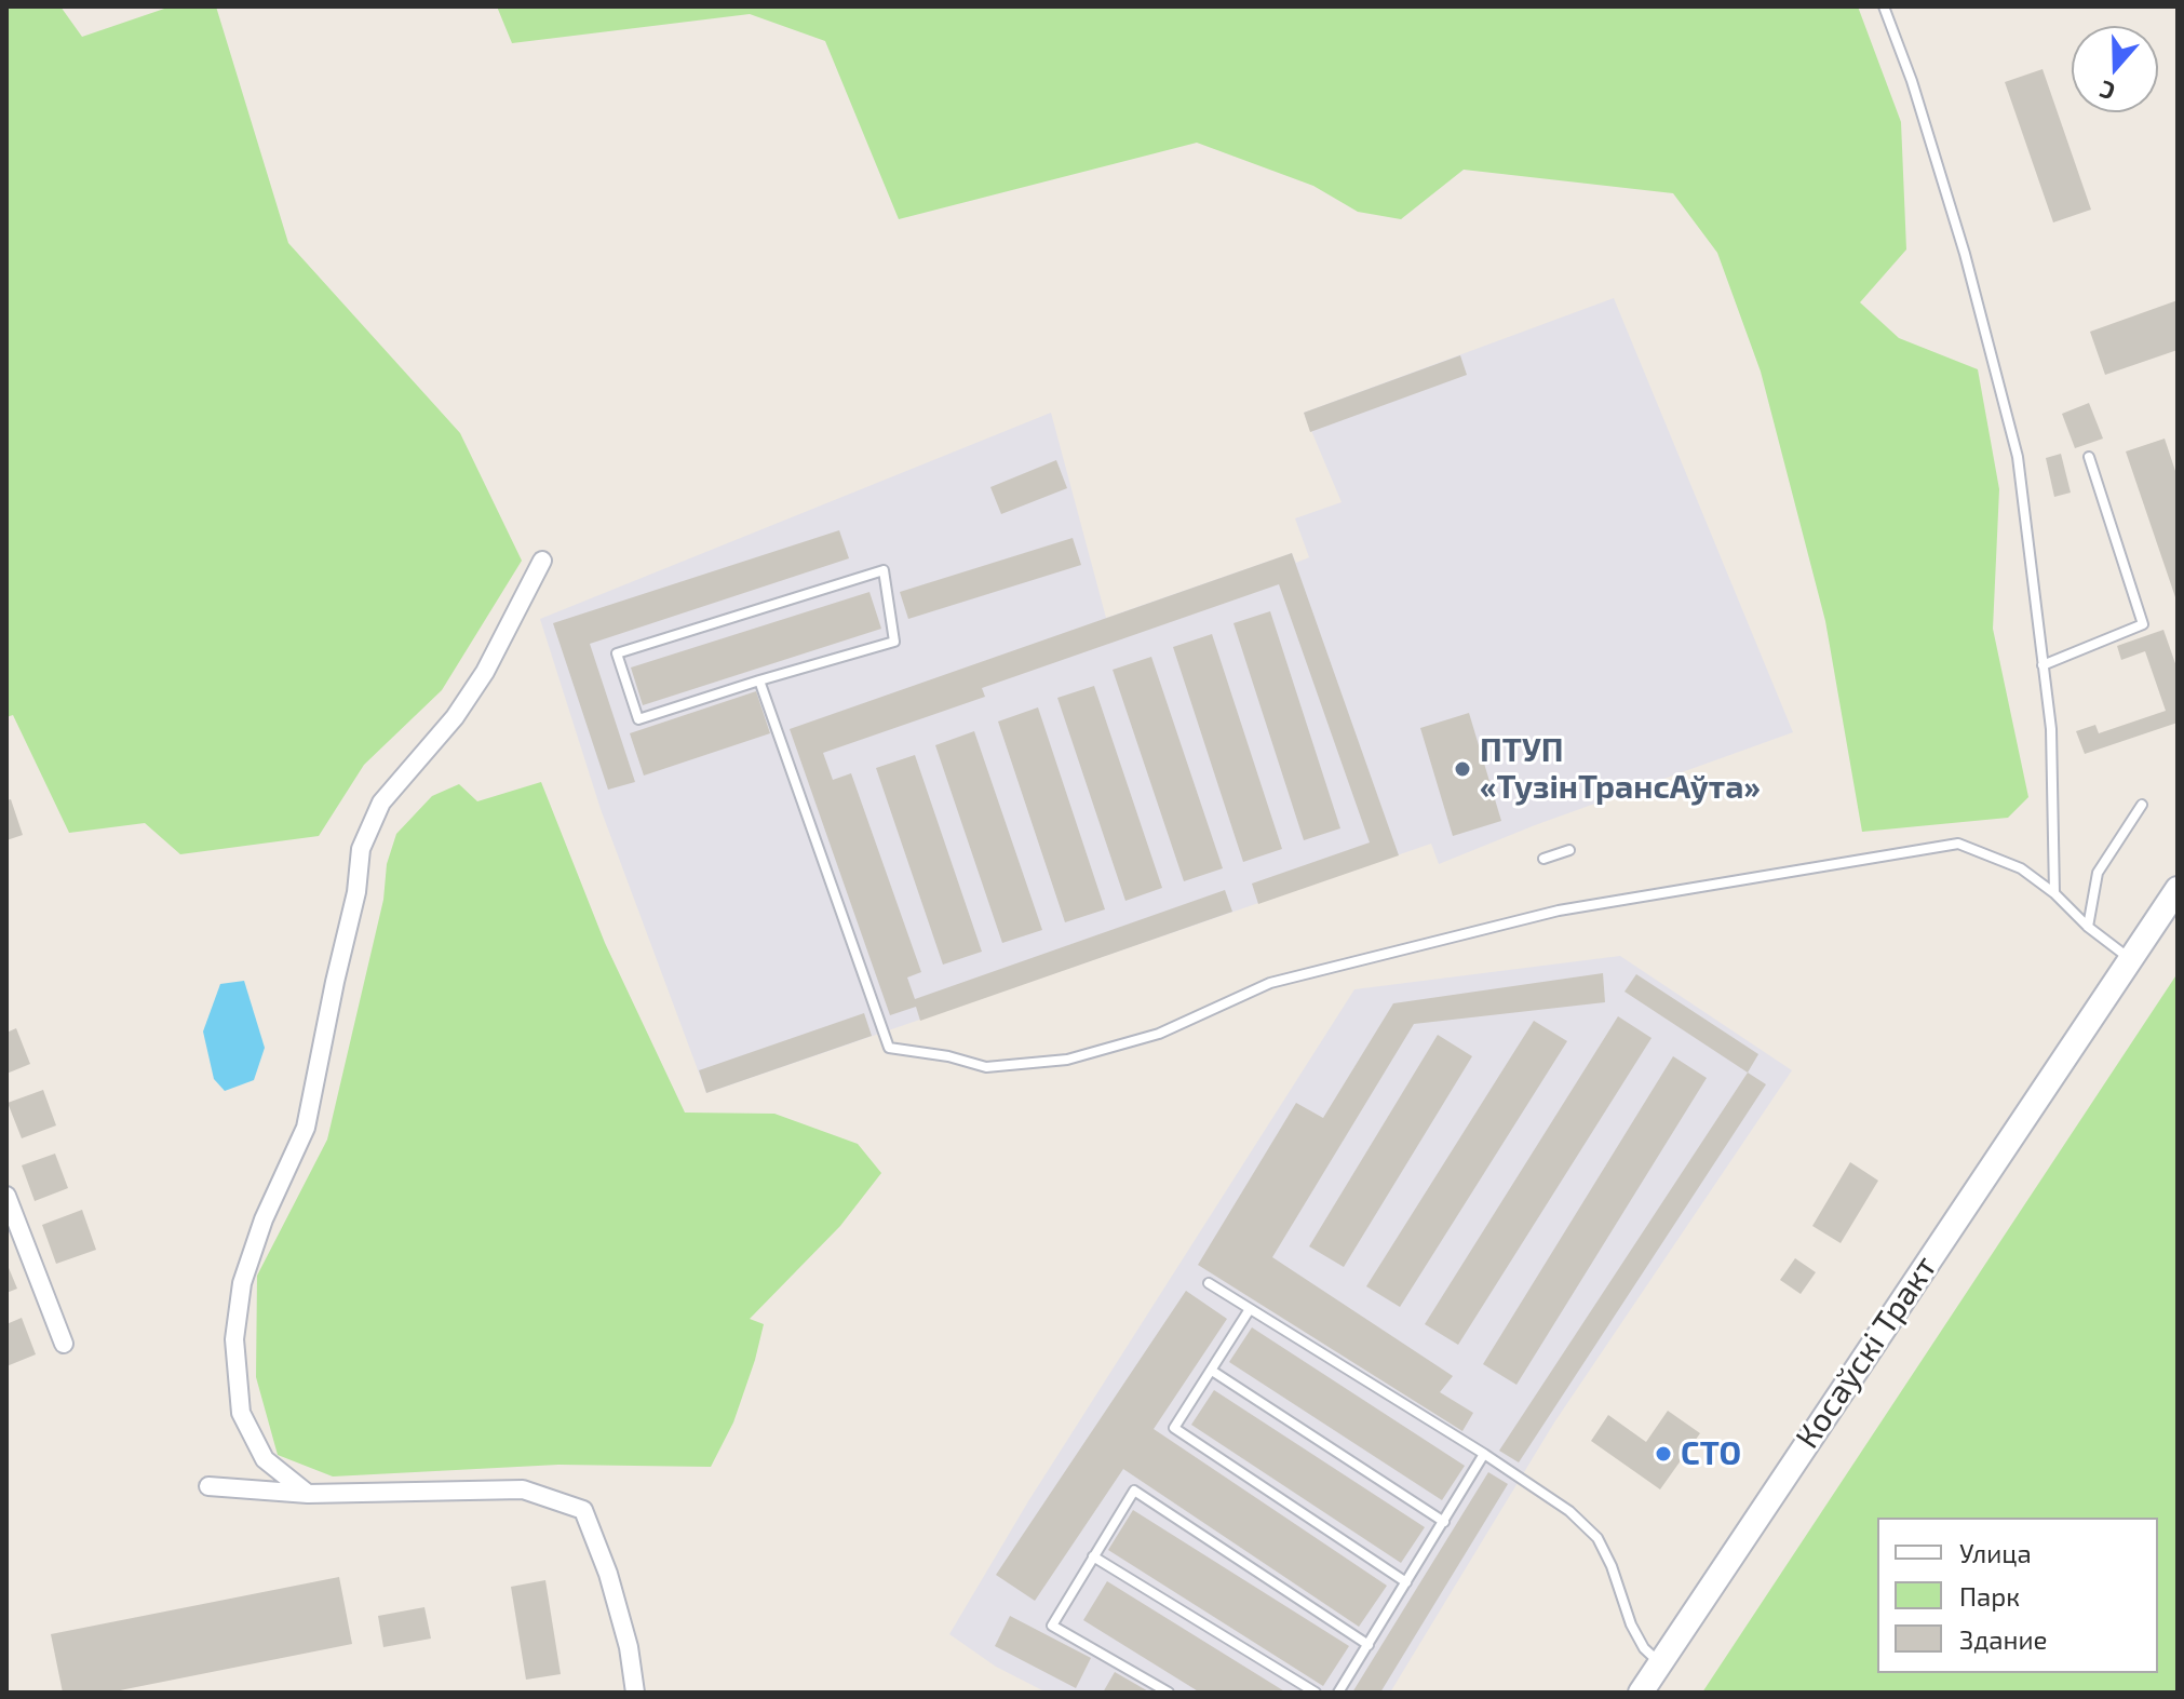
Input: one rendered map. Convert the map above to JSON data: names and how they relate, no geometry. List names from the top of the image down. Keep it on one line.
{"streets":{"main road":["Косаўскі Тракт"]},"places":["ПТУП «ТузінТрансАўта»","СТО"],"legend":["Улица","Парк","Здание"],"north":"bottom"}
